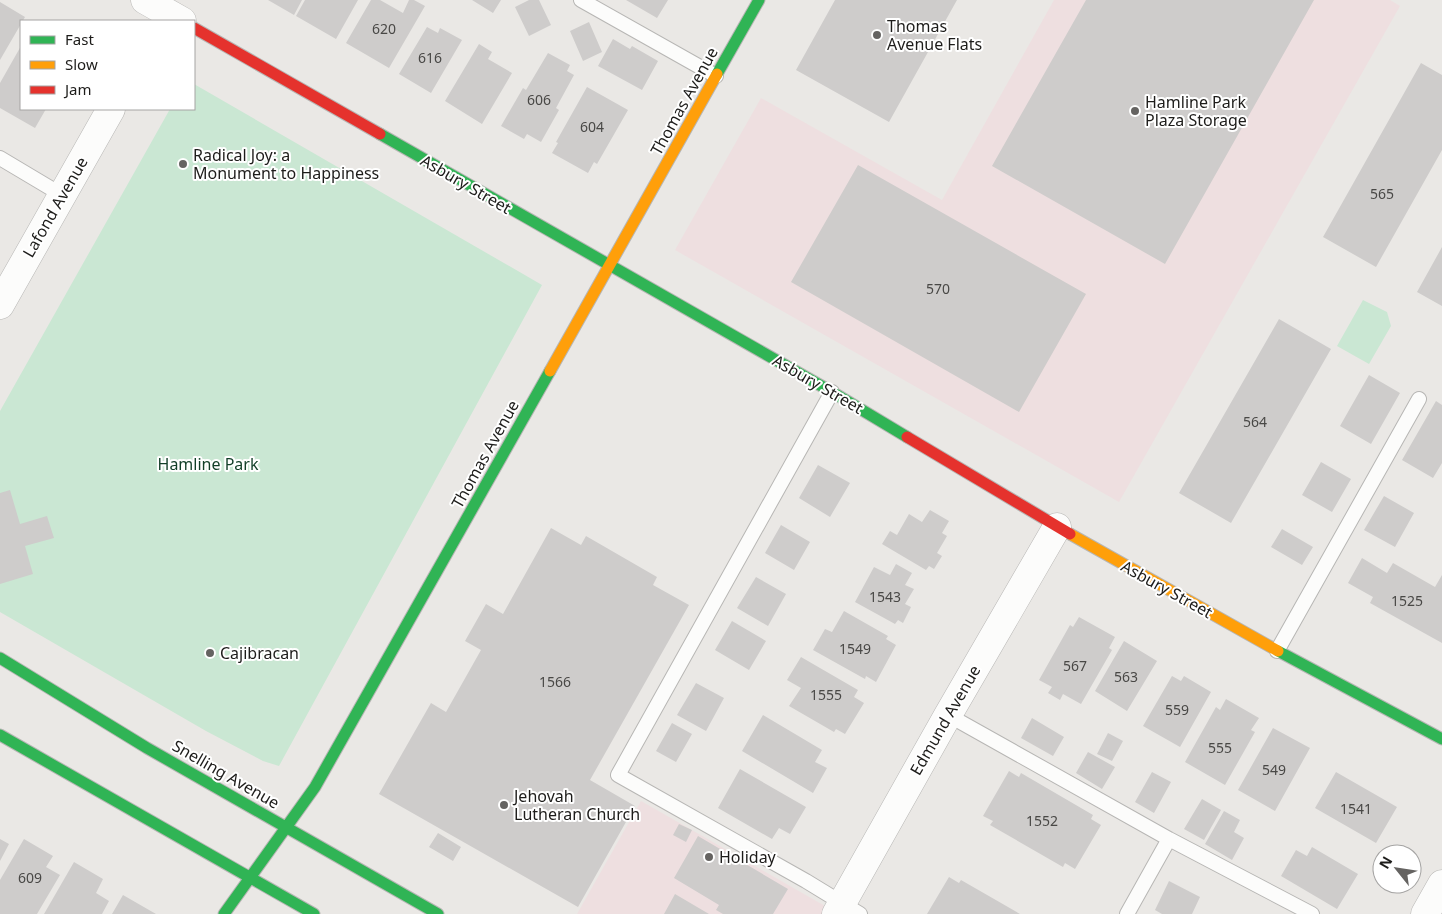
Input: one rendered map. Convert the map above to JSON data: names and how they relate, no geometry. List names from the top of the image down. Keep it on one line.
{"streets":{"street":["Thomas Avenue","Asbury Street","Lafond Avenue","Edmund Avenue","Snelling Avenue"]},"crossings":[["Thomas Avenue","Asbury Street"],["Thomas Avenue","Snelling Avenue"],["Asbury Street","Edmund Avenue"]],"parks":["Hamline Park"],"places":["Thomas Avenue Flats","Hamline Park Plaza Storage","Radical Joy: a Monument to Happiness","Cajibracan","Jehovah Lutheran Church","Holiday"],"house_numbers":["620","616","606","604","565","570","564","1543","1525","1549","567","563","1566","1555","559","555","549","1541","1552","609"],"legend":["Fast","Slow","Jam"],"north":"top left"}
